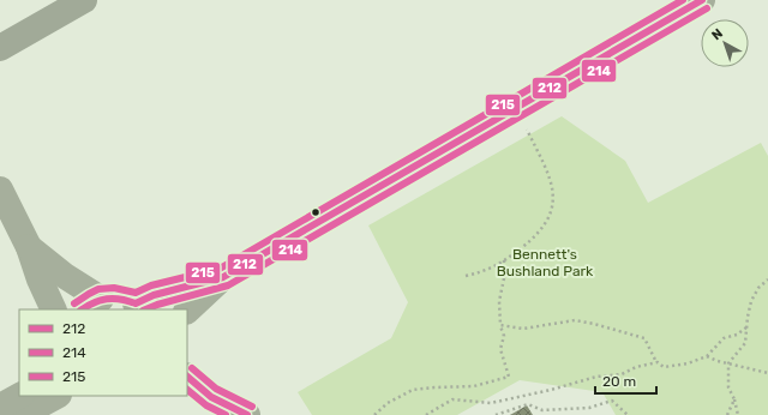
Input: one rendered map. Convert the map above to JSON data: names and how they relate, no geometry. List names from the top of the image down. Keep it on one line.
{"parks":["Bennett's Bushland Park"],"lines":["transit line 212","transit line 215","transit line 214"],"legend":["212","214","215"],"scale_bar":"20 m","north":"top left"}
